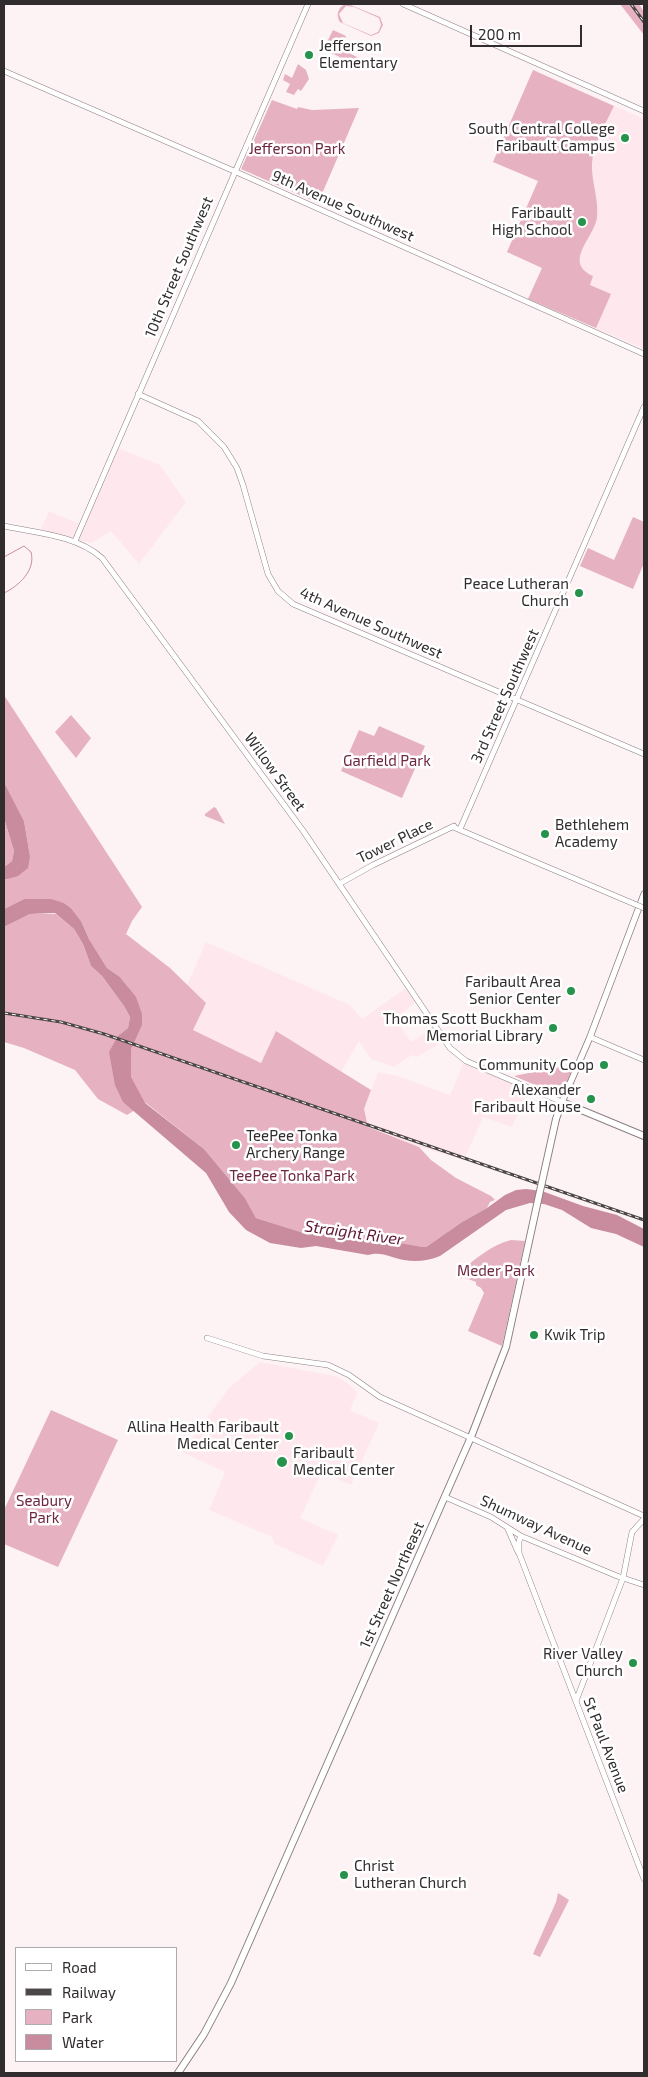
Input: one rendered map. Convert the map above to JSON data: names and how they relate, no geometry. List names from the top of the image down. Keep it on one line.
{"streets":{"main road":["1st Street Northeast"],"street":["9th Avenue Southwest","10th Street Southwest","4th Avenue Southwest","3rd Street Southwest","Willow Street","Tower Place","Shumway Avenue","St Paul Avenue"]},"crossings":[["9th Avenue Southwest","10th Street Southwest"],["10th Street Southwest","4th Avenue Southwest"],["10th Street Southwest","Willow Street"],["4th Avenue Southwest","3rd Street Southwest"],["3rd Street Southwest","Tower Place"],["Willow Street","Tower Place"],["Willow Street","1st Street Northeast"],["Shumway Avenue","1st Street Northeast"],["Shumway Avenue","St Paul Avenue"]],"water":["Straight River"],"parks":["Jefferson Park","Garfield Park","TeePee Tonka Park","Meder Park","Seabury Park"],"places":["Jefferson Elementary","South Central College Faribault Campus","Faribault High School","Peace Lutheran Church","Bethlehem Academy","Faribault Area Senior Center","Thomas Scott Buckham Memorial Library","Community Coop","Alexander Faribault House","TeePee Tonka Archery Range","Kwik Trip","Allina Health Faribault Medical Center","Faribault Medical Center","River Valley Church","Christ Lutheran Church"],"legend":["Road","Railway","Park","Water"],"scale_bar":"200 m"}
